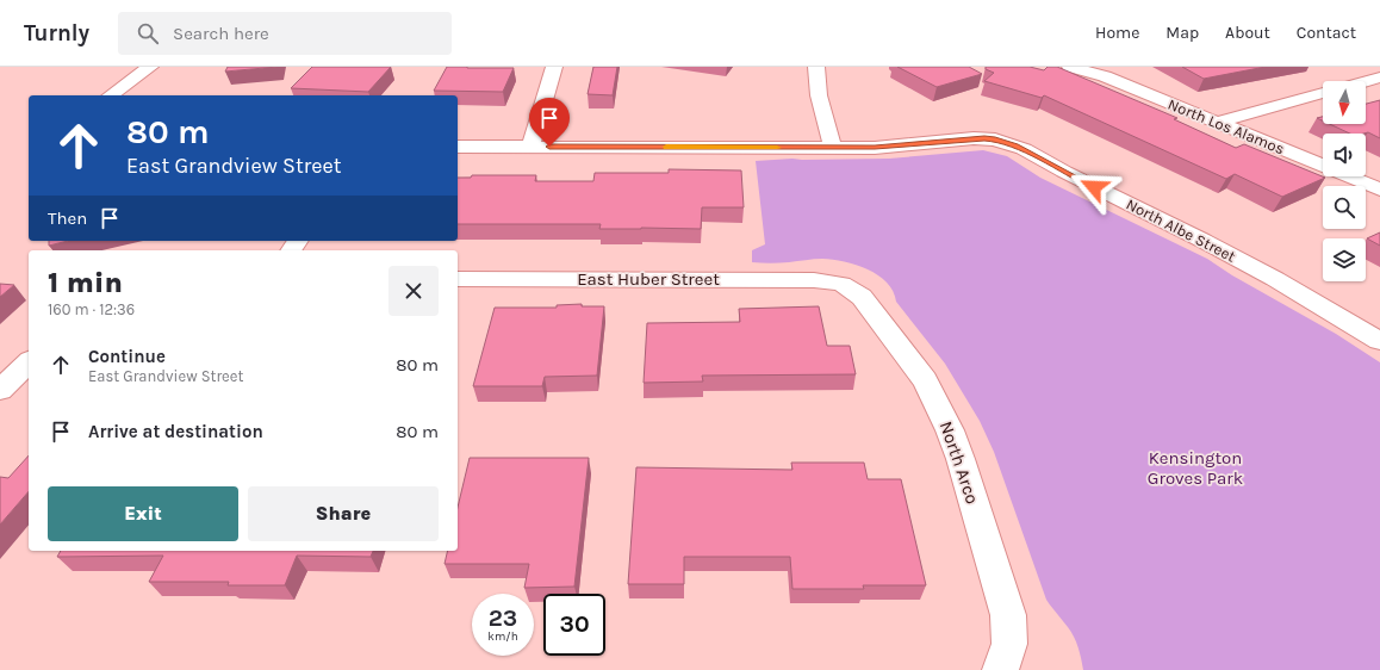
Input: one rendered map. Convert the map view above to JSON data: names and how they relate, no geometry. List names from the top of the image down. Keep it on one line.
{"streets":{"street":["North Los Alamos","North Albe Street","East Huber Street","North Arco"]},"crossings":[["East Huber Street","North Arco"]],"parks":["Kensington Groves Park"],"north":"bottom","page":{"header":"Turnly","search":"Search here","nav":["Home","Map","About","Contact"],"turn":["80 m","East Grandview Street"],"then":"Then","heading":["1 min","160 m · 12:36"],"list":[{"name":"Continue","note":"East Grandview Street","value":"80 m"},{"name":"Arrive at destination","value":"80 m"}],"buttons":["Exit","Share"],"speed":"23 km/h","limit":"30"}}
